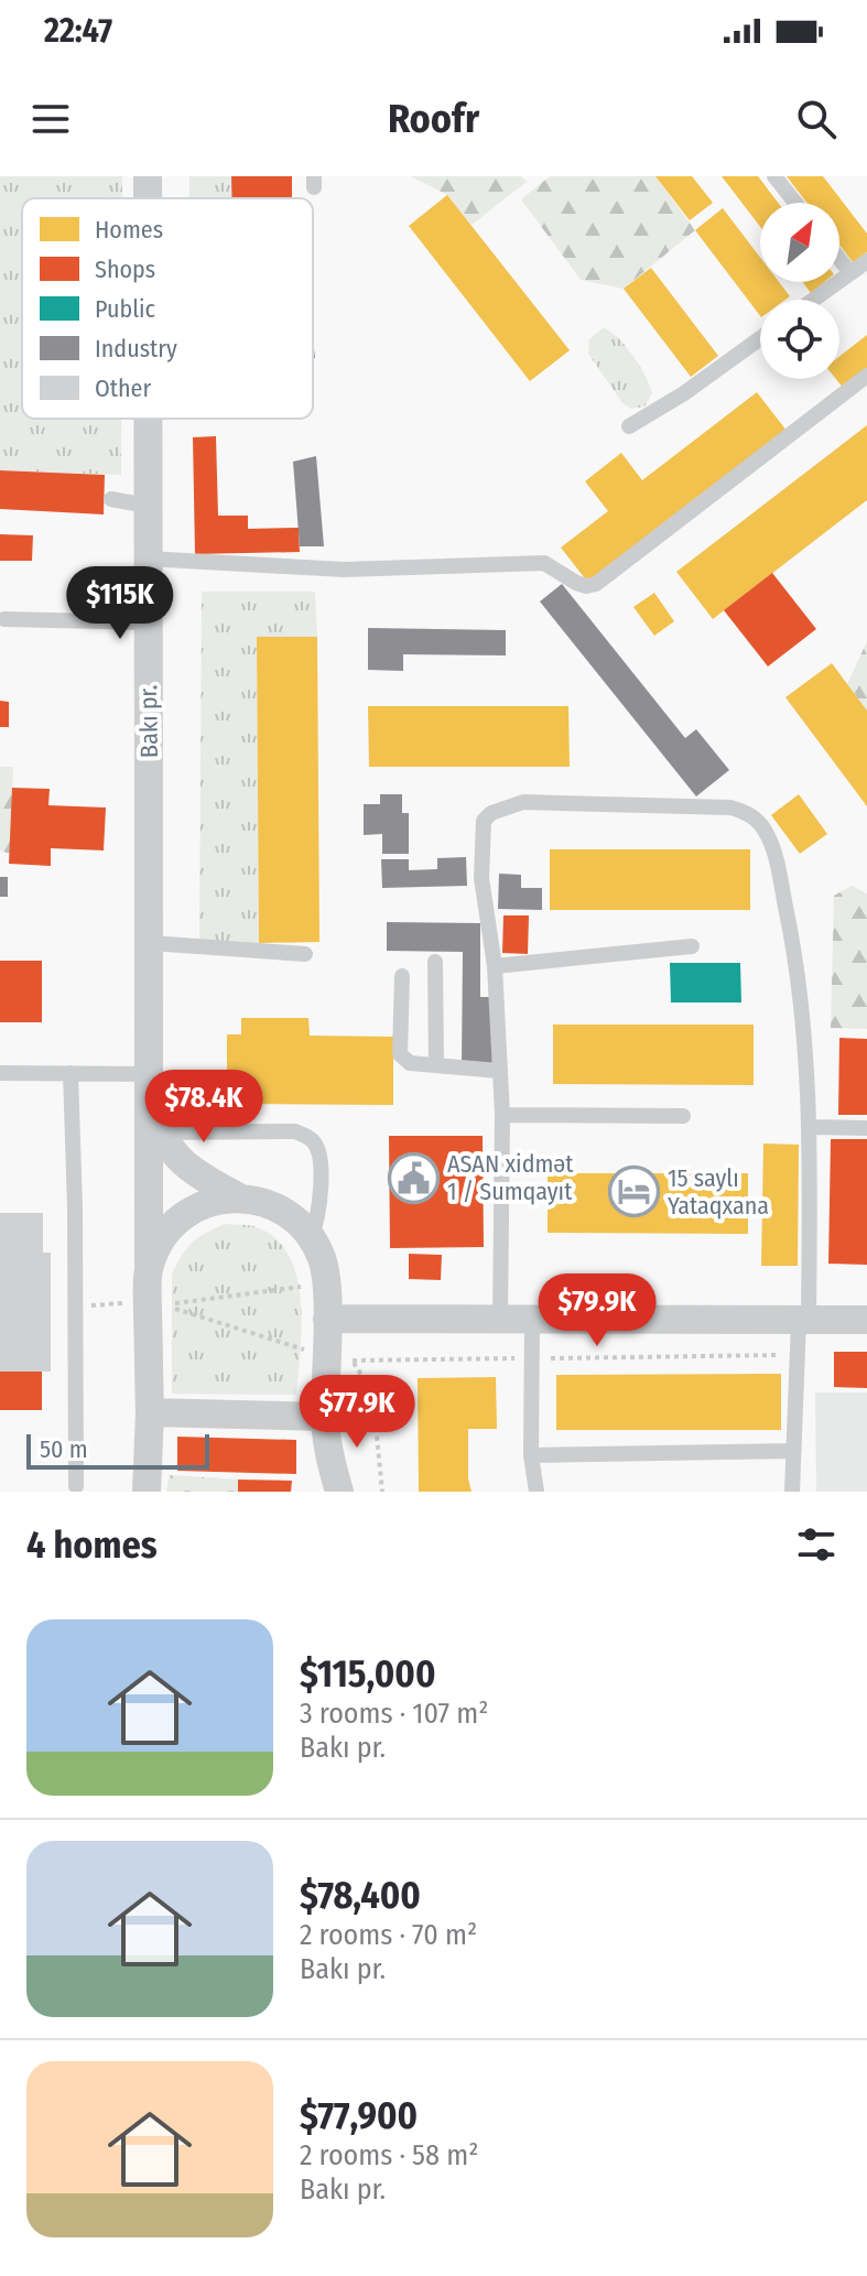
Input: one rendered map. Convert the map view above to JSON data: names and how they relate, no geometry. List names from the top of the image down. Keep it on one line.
{"streets":{"street":["Bakı pr."]},"places":{"public building":["ASAN xidmət 1 / Sumqayıt"],"hotel":["15 saylı Yataqxana"]},"legend":["Homes","Shops","Public","Industry","Other"],"scale_bar":"50 m","north":"top right","page":{"status":"22:47","header":"Roofr","price":["$115K","$78.4K","$79.9K","$77.9K"],"scale":"50 m","heading":"4 homes","list":[{"name":"$115,000","note":"3 rooms · 107 m² · Bakı pr."},{"name":"$78,400","note":"2 rooms · 70 m² · Bakı pr."},{"name":"$77,900","note":"2 rooms · 58 m² · Bakı pr."}]}}
